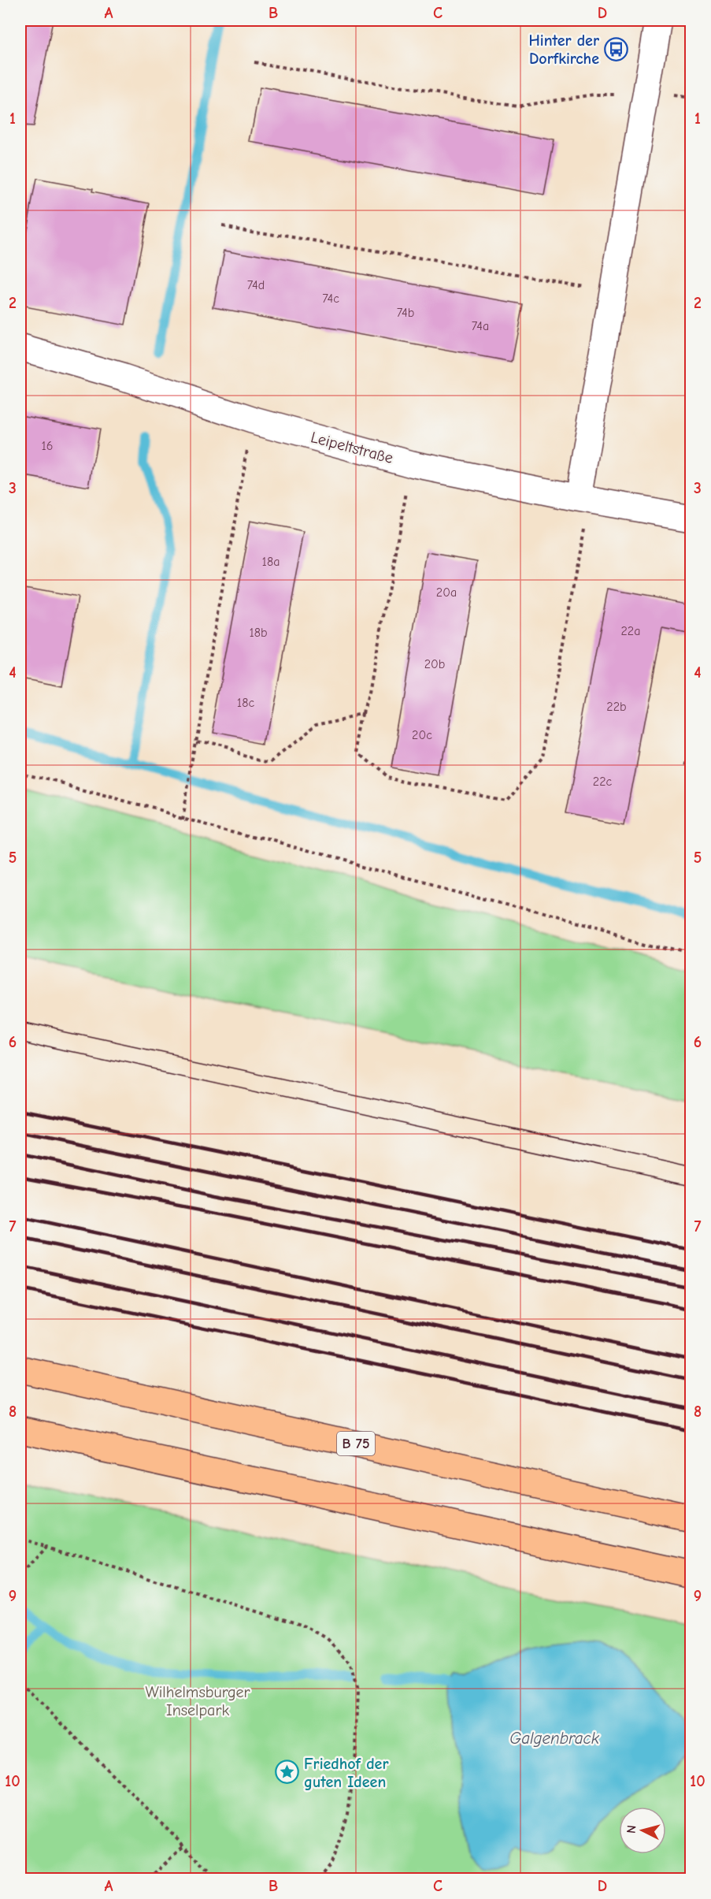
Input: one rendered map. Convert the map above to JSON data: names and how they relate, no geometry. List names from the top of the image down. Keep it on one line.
{"streets":{"highway":["B 75"],"street":["Leipeltstraße"]},"water":["Galgenbrack"],"parks":["Wilhelmsburger Inselpark"],"places":{"bus stop":["Hinter der Dorfkirche"],"place":["Friedhof der guten Ideen"]},"house_numbers":["74d","74c","74b","74a","16","18a","20a","22a","18b","20b","18c","22b","20c","22c"],"north":"left","grid":{"columns":["A","B","C","D"],"rows":["1","2","3","4","5","6","7","8","9","10"]}}
